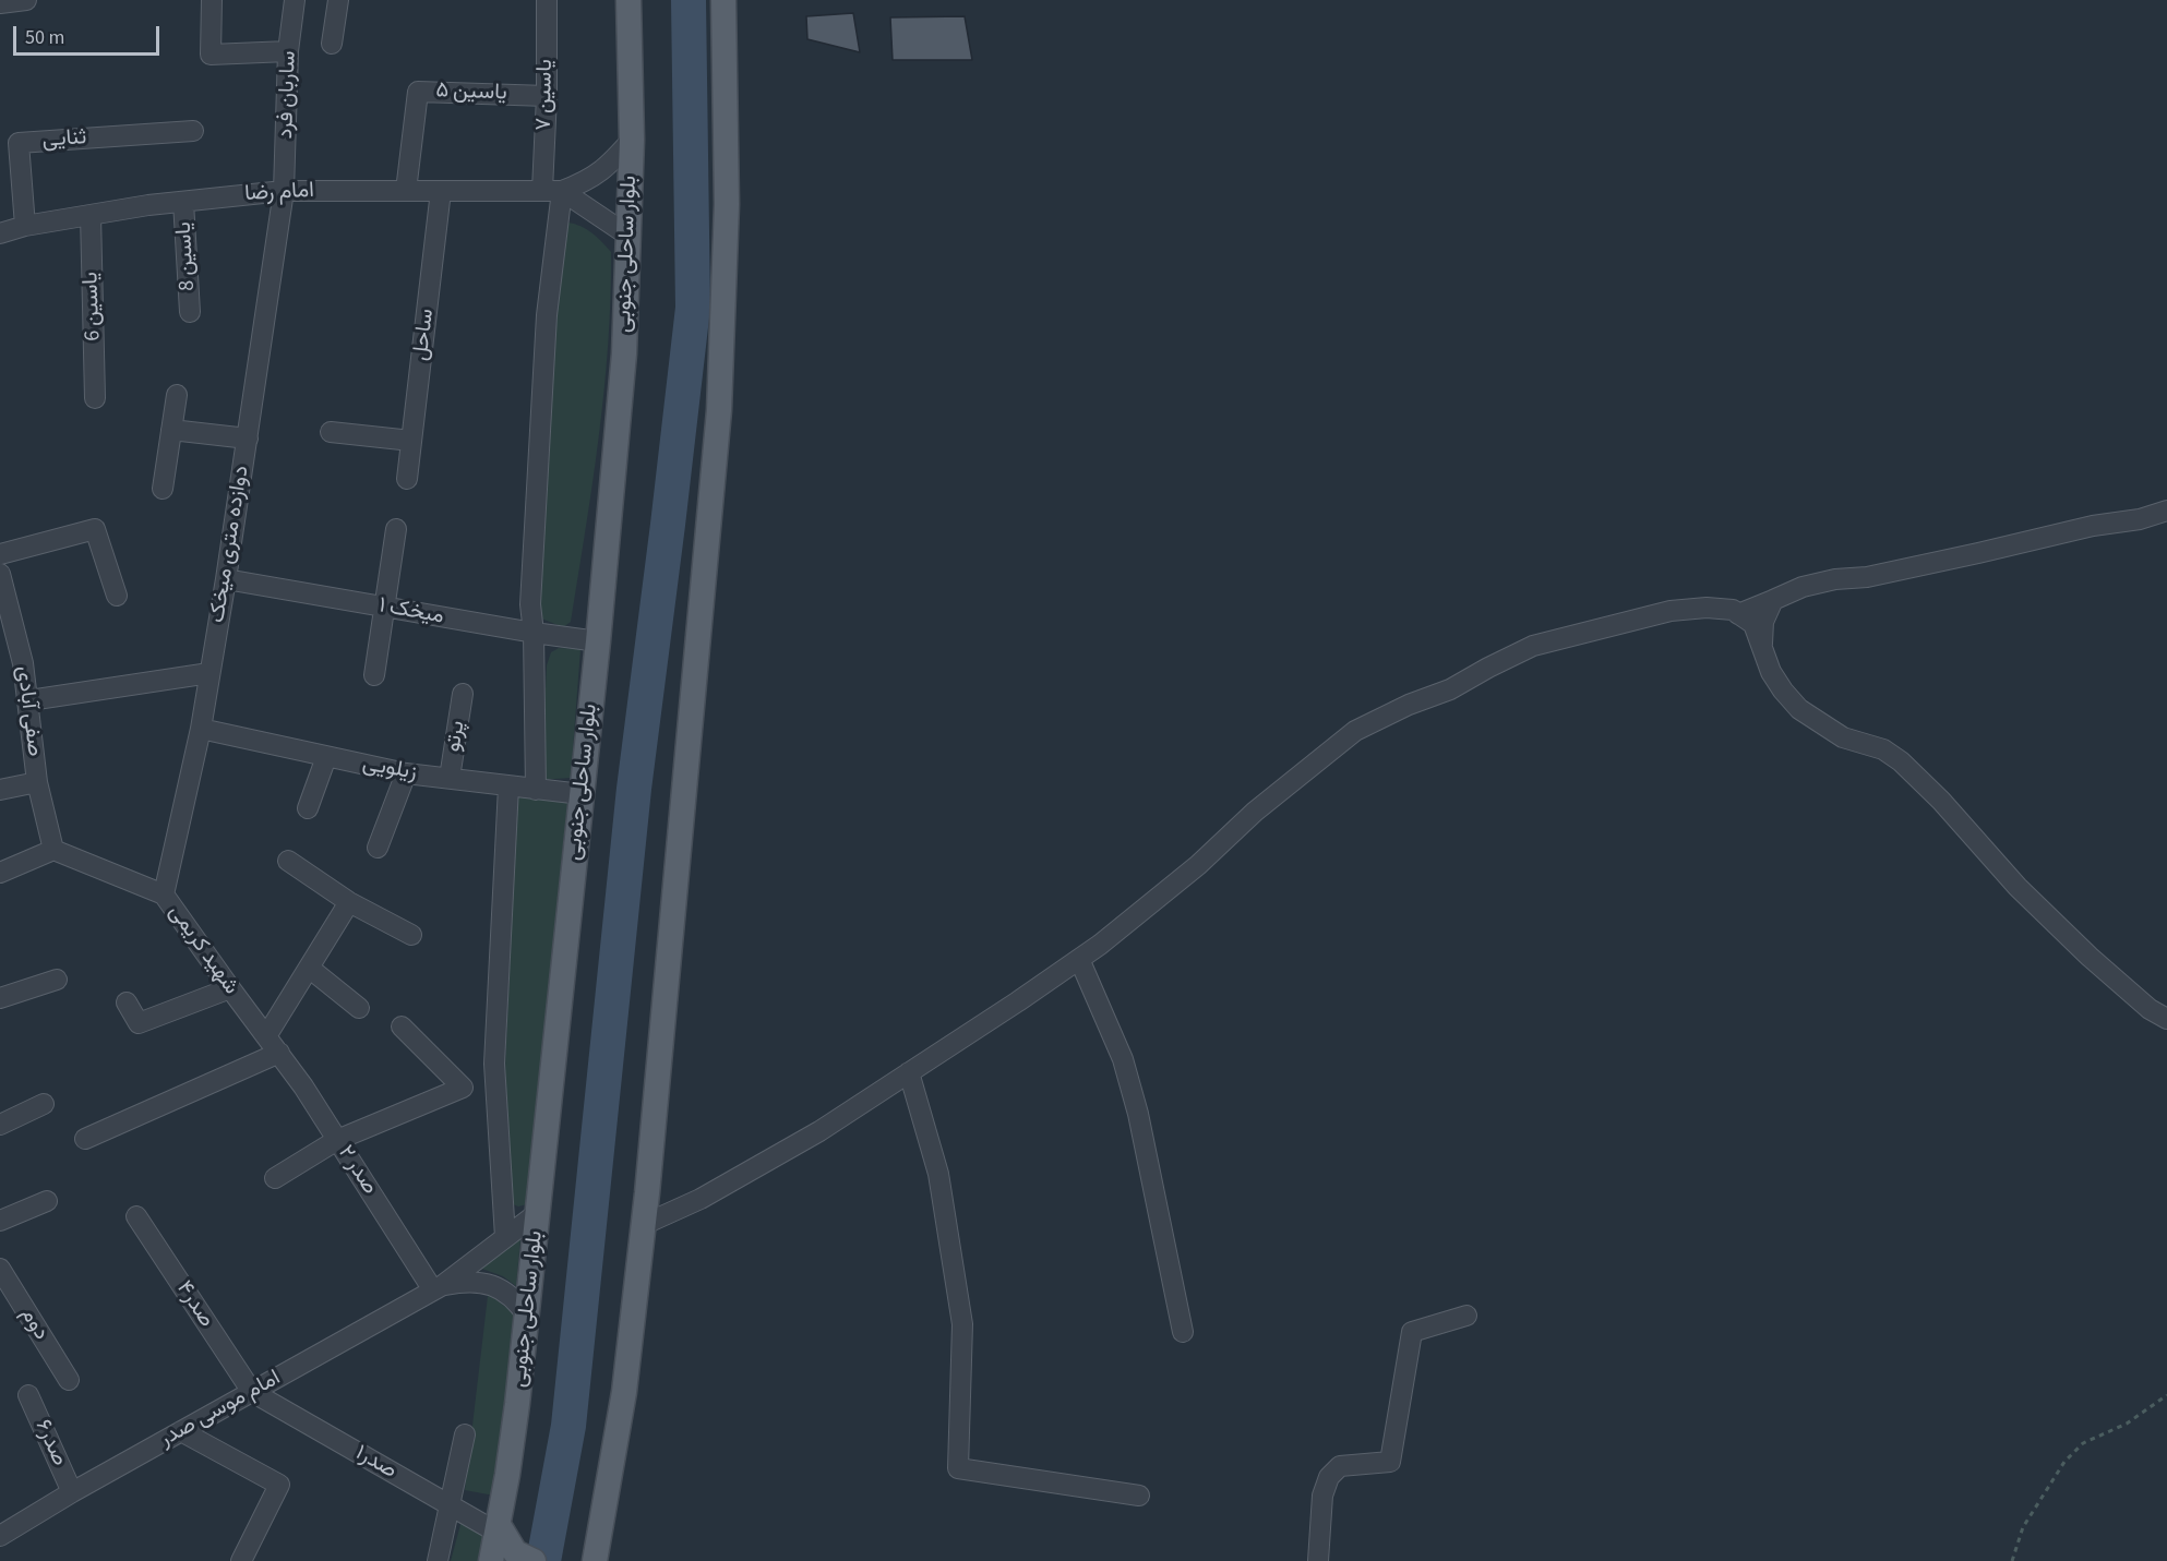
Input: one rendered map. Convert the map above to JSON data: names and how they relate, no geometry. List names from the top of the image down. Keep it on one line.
{"streets":{"main road":["بلوار ساحلی جنوبی"],"street":["یاسین ۵","ساربان فرد","یاسین ۷","ثنایی","امام رضا","یاسین 8","یاسین 6","ساحل","دوازده متری میخک","میخک ۱","صفی آبادی","پرتو","زیلویی","شهید کریمی","صدر ۲","صدر۴","دوم","امام موسی صدر","صدر۶","صدر۱"]},"crossings":[["یاسین ۵","یاسین ۷"],["یاسین ۵","امام رضا"],["ساربان فرد","امام رضا"],["ساربان فرد","دوازده متری میخک"],["یاسین ۷","امام رضا"],["یاسین ۷","میخک ۱"],["یاسین ۷","زیلویی"],["ثنایی","امام رضا"],["امام رضا","یاسین 8"],["امام رضا","یاسین 6"],["امام رضا","ساحل"],["امام رضا","دوازده متری میخک"],["بلوار ساحلی جنوبی","میخک ۱"],["بلوار ساحلی جنوبی","زیلویی"],["بلوار ساحلی جنوبی","صدر۱"],["دوازده متری میخک","میخک ۱"],["دوازده متری میخک","زیلویی"],["دوازده متری میخک","شهید کریمی"],["صفی آبادی","شهید کریمی"],["پرتو","زیلویی"],["شهید کریمی","صدر ۲"],["صدر ۲","امام موسی صدر"],["صدر۴","امام موسی صدر"],["صدر۴","صدر۱"],["امام موسی صدر","صدر۶"],["امام موسی صدر","صدر۱"]],"scale_bar":"50 m"}
